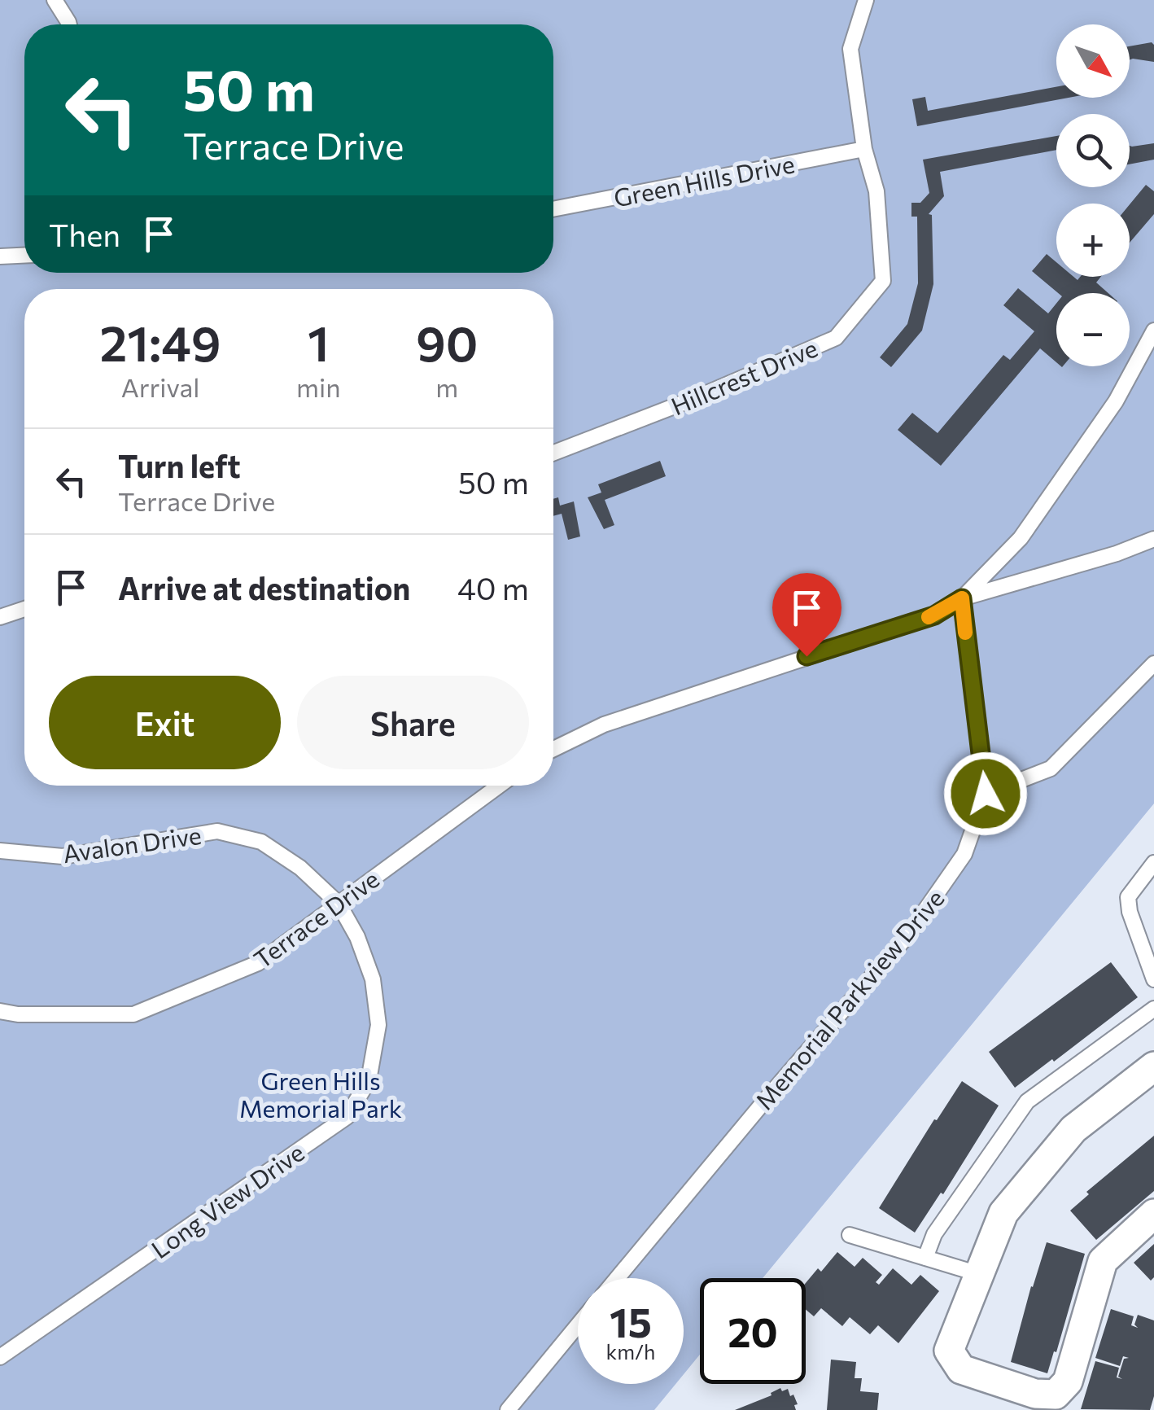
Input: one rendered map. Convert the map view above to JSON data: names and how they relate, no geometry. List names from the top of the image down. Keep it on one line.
{"streets":{"lane":["Green Hills Drive","Hillcrest Drive","Avalon Drive","Terrace Drive","Memorial Parkview Drive","Long View Drive"]},"crossings":[["Green Hills Drive","Hillcrest Drive"],["Avalon Drive","Terrace Drive"],["Avalon Drive","Long View Drive"],["Terrace Drive","Long View Drive"]],"parks":["Green Hills Memorial Park"],"north":"bottom right","page":{"map_buttons":["+","−"],"turn":["50 m","Terrace Drive"],"then":"Then","eta":["21:49","Arrival","1","min","90","m"],"list":[{"name":"Turn left","note":"Terrace Drive","value":"50 m"},{"name":"Arrive at destination","value":"40 m"}],"buttons":["Exit","Share"],"speed":"15 km/h","limit":"20"}}
